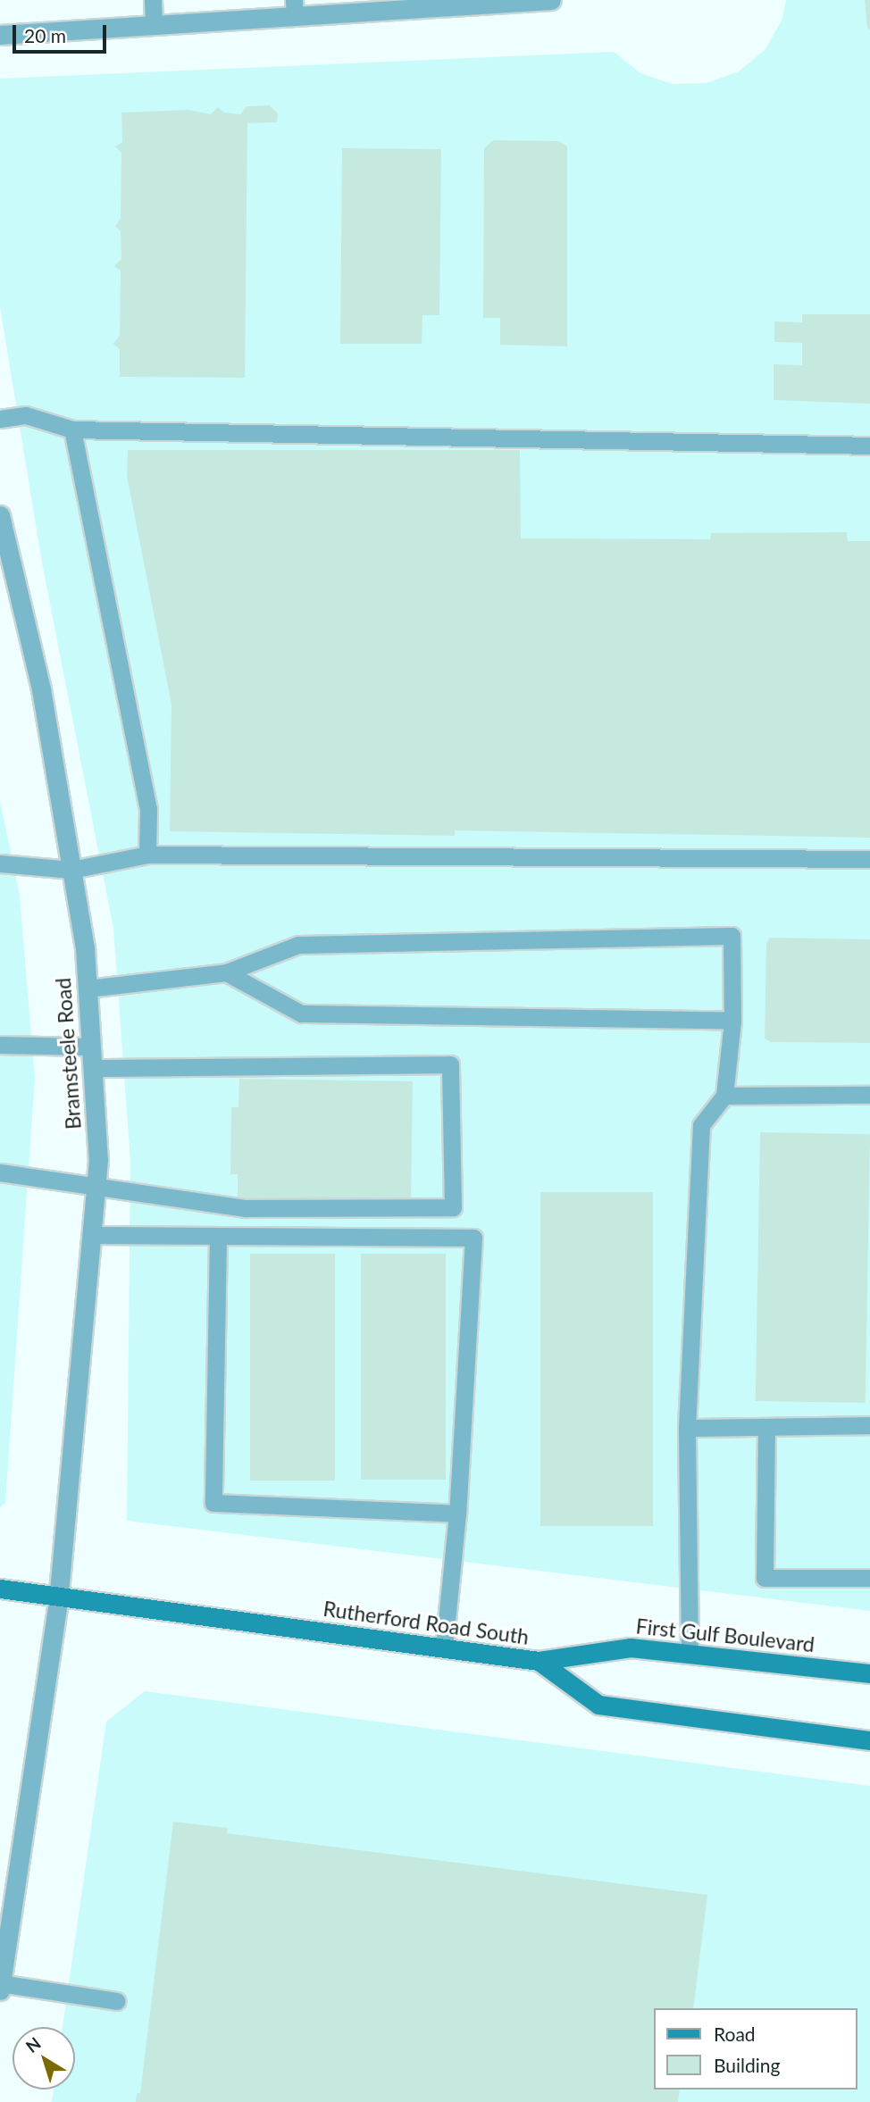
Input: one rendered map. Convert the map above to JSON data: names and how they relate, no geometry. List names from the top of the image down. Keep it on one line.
{"streets":{"street":["Bramsteele Road","Rutherford Road South","First Gulf Boulevard"]},"crossings":[["Bramsteele Road","Rutherford Road South"],["Rutherford Road South","First Gulf Boulevard"]],"legend":["Road","Building"],"scale_bar":"20 m","north":"top left"}
